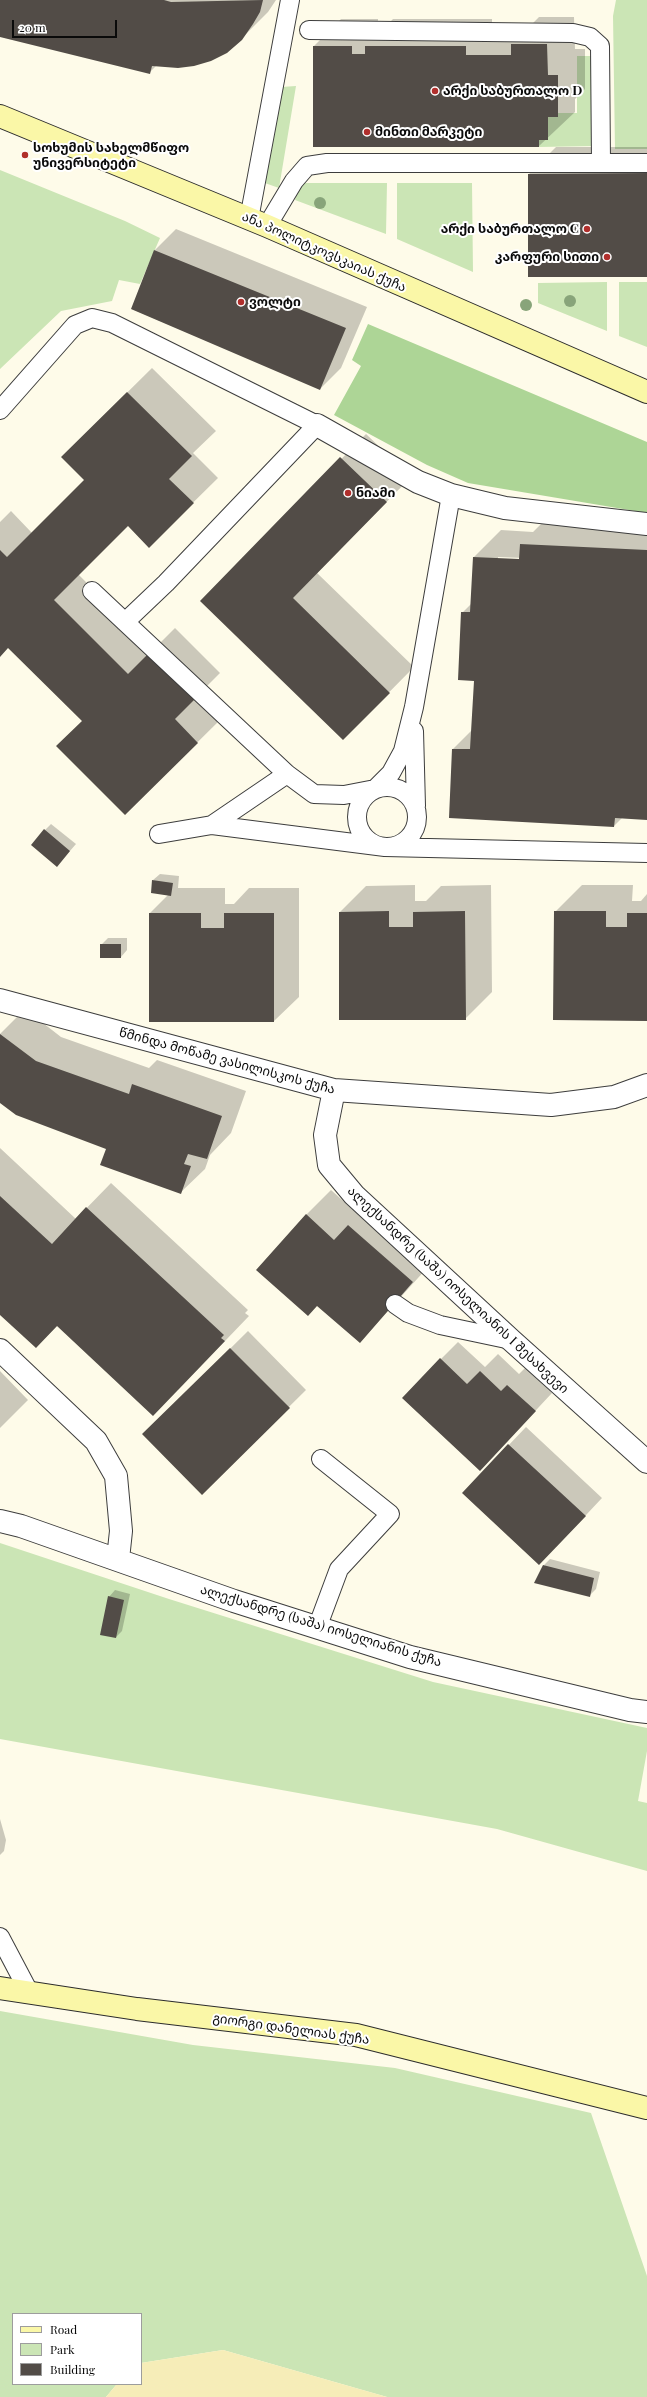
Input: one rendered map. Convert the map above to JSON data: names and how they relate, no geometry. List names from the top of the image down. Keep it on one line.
{"streets":{"street":["ანა პოლიტკოვსკაიას ქუჩა","წმინდა მოწამე ვასილისკოს ქუჩა","ალექსანდრე (საშა) იოსელიანის I შესახვევი","ალექსანდრე (საშა) იოსელიანის ქუჩა","გიორგი დანელიას ქუჩა"]},"crossings":[["წმინდა მოწამე ვასილისკოს ქუჩა","ალექსანდრე (საშა) იოსელიანის I შესახვევი"]],"places":["არქი საბურთალო D","მინთი მარკეტი","სოხუმის სახელმწიფო უნივერსიტეტი","არქი საბურთალო C","კარფური სითი","ვოლტი","ნიამი"],"legend":["Road","Park","Building"],"scale_bar":"20 m"}
